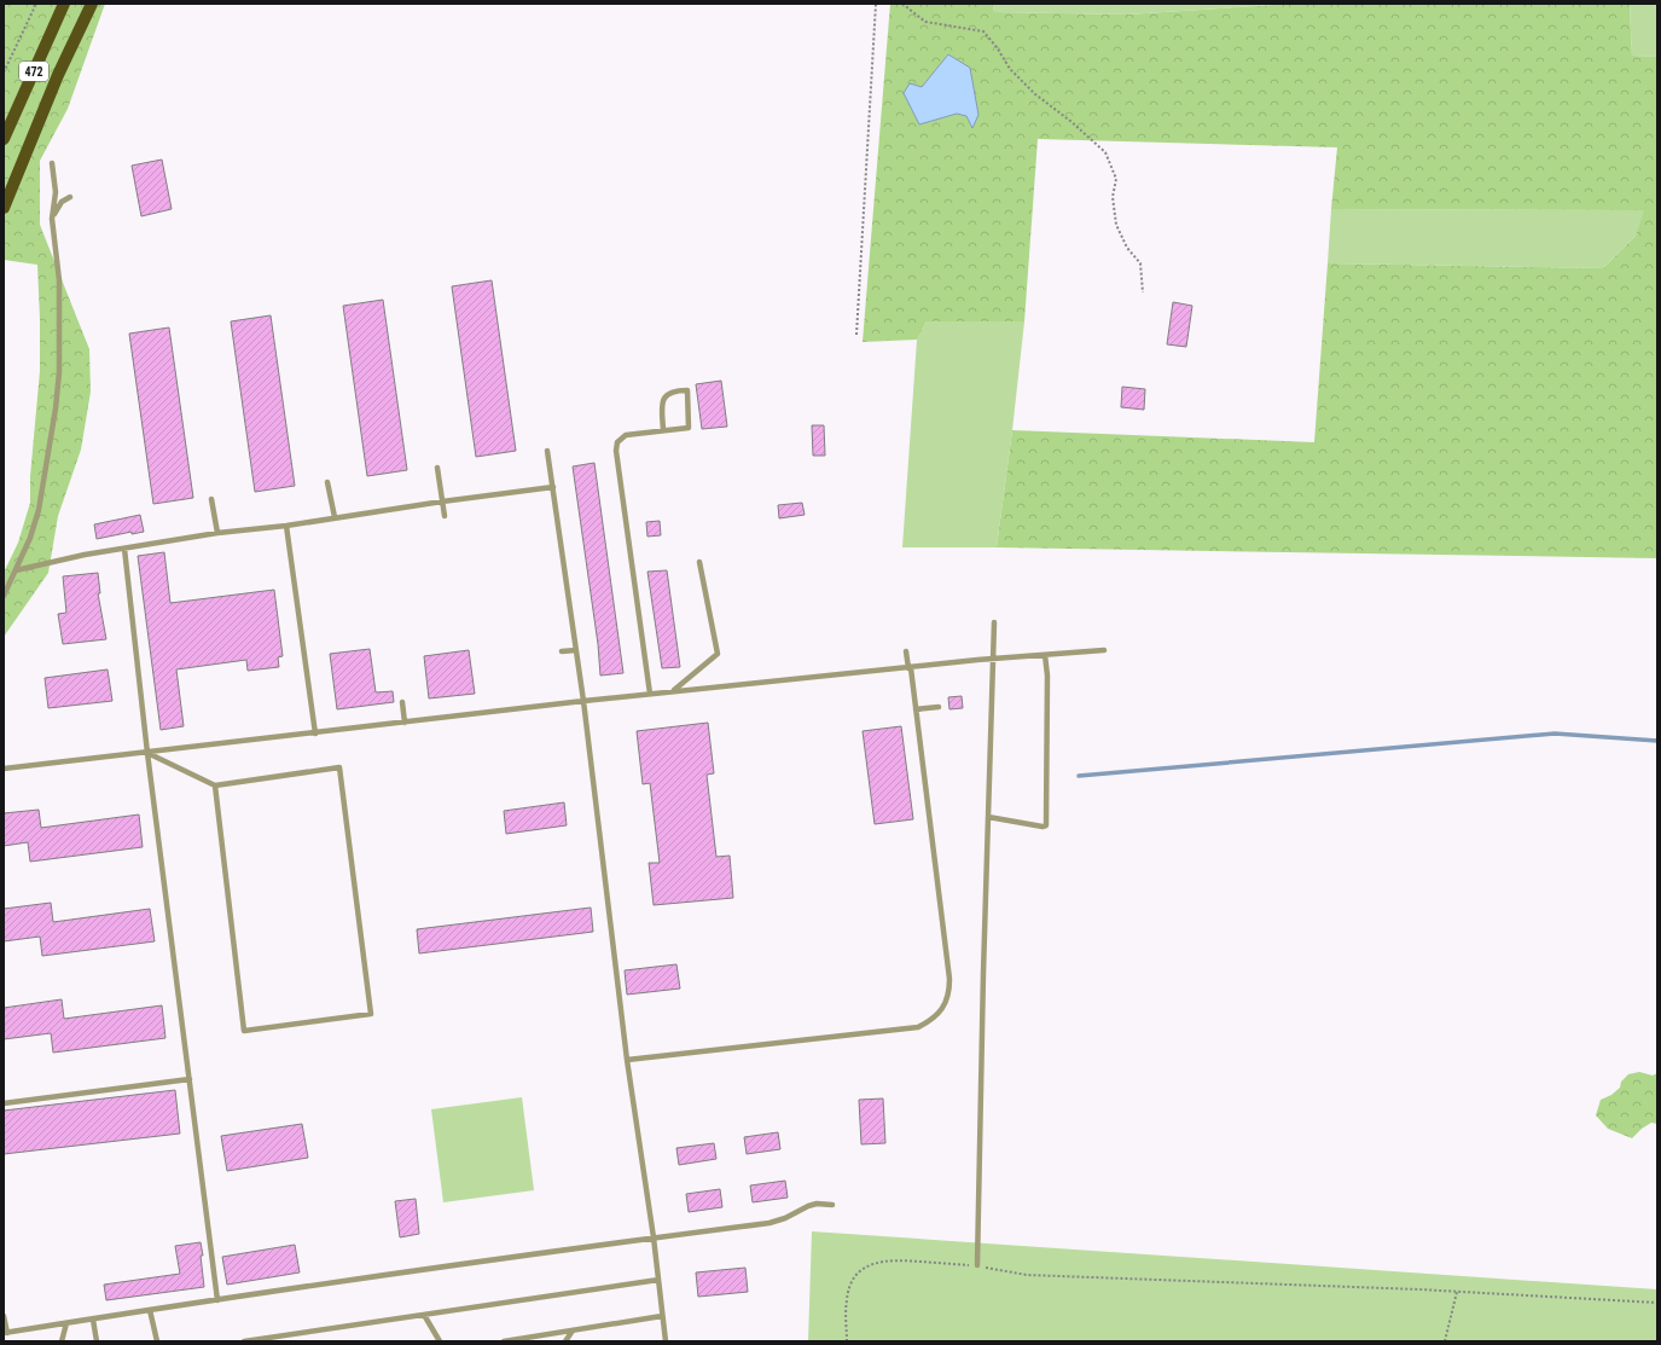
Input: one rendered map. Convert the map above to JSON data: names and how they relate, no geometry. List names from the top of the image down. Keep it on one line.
{"streets":{"main road":["472"]}}
